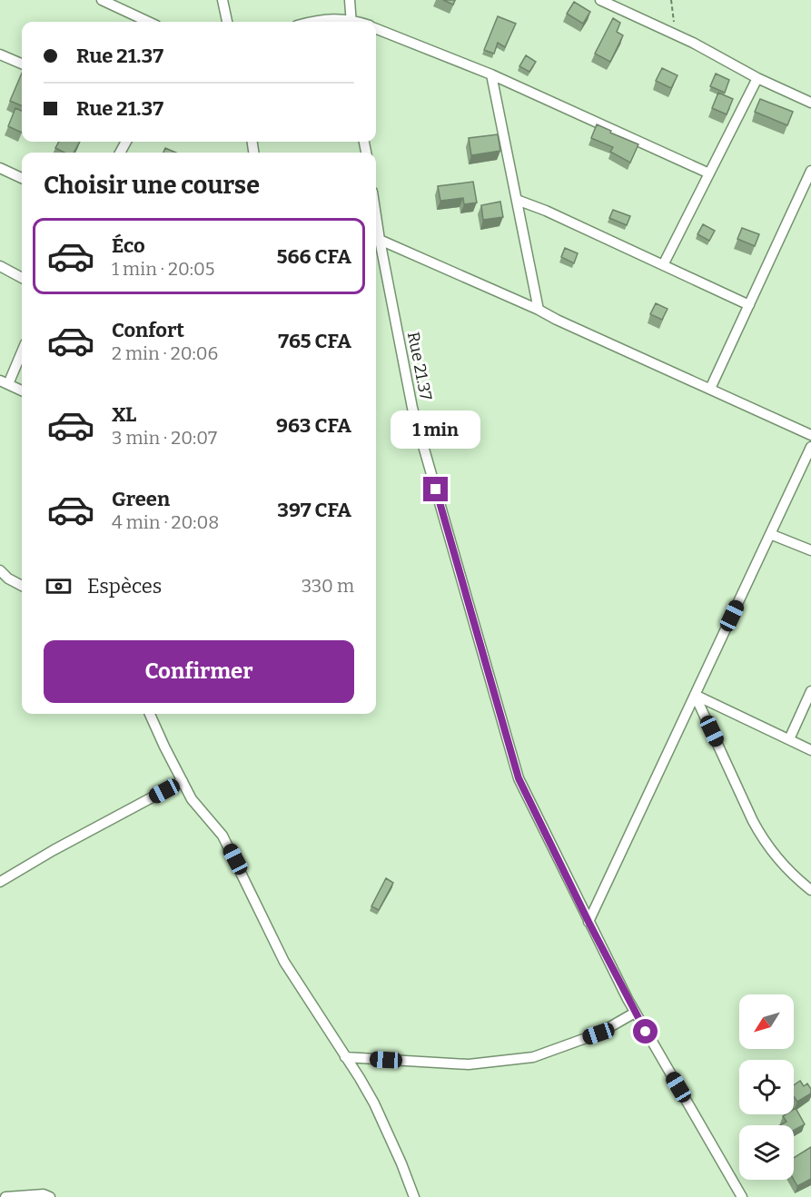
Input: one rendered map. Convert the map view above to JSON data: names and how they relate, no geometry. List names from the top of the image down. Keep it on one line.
{"streets":{"street":["Rue 21.37"]},"north":"bottom left","page":{"banner":["Rue 21.37","Rue 21.37"],"heading":"Choisir une course","list":[{"name":"Éco","note":"1 min · 20:05","value":"566 CFA"},{"name":"Confort","note":"2 min · 20:06","value":"765 CFA"},{"name":"XL","note":"3 min · 20:07","value":"963 CFA"},{"name":"Green","note":"4 min · 20:08","value":"397 CFA"}],"bubble":"1 min","pay":["Espèces","330 m"],"buttons":"Confirmer"}}
